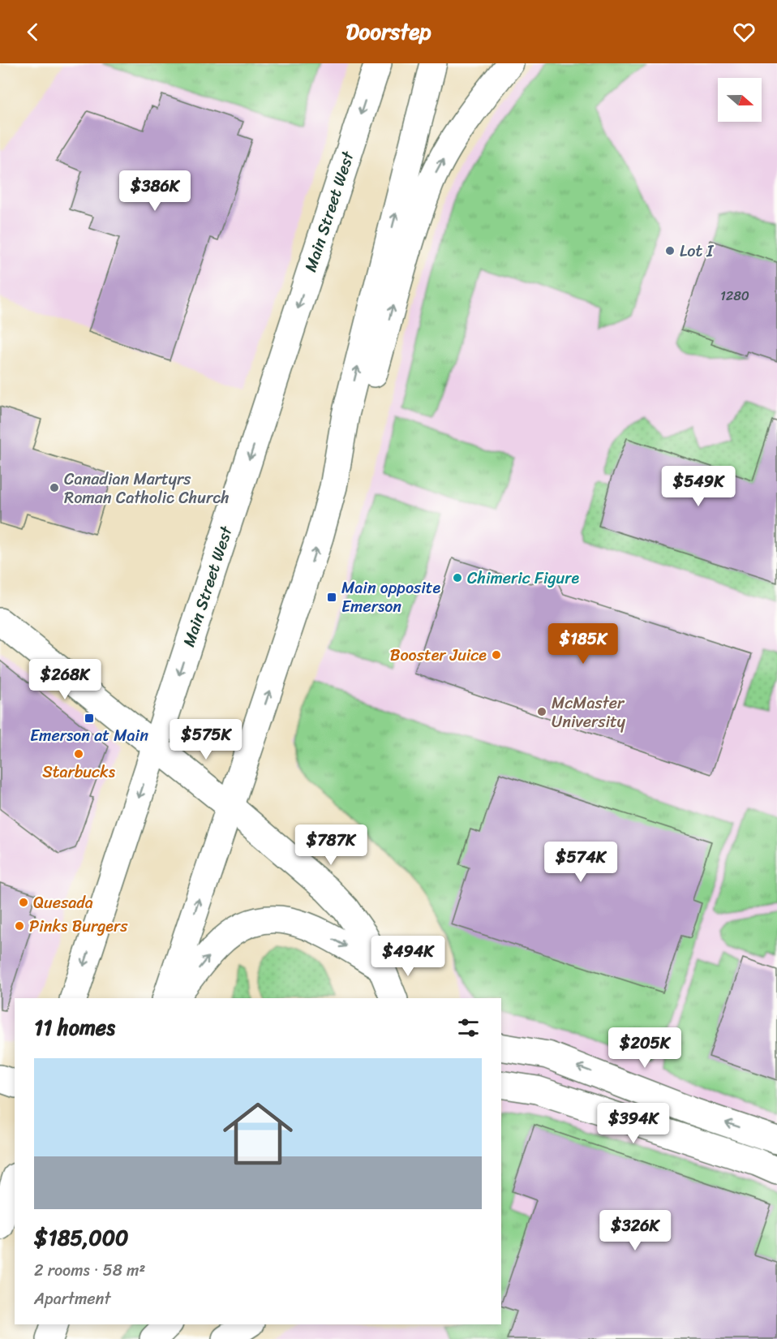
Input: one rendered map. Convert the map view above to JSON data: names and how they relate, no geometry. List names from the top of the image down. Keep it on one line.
{"streets":{"main road":["Main Street West"]},"places":{"other":["Lot I","Canadian Martyrs Roman Catholic Church","Chimeric Figure","Booster Juice","McMaster University","Starbucks","Quesada","Pinks Burgers"],"transit":["Main opposite Emerson","Emerson at Main"]},"house_numbers":["1280"],"north":"right","page":{"header":"Doorstep","price":["$386K","$549K","$185K","$268K","$575K","$787K","$574K","$494K","$205K","$394K","$326K"],"heading":"11 homes","list":[{"name":"$185,000","note":"2 rooms · 58 m² · Apartment"}]}}
